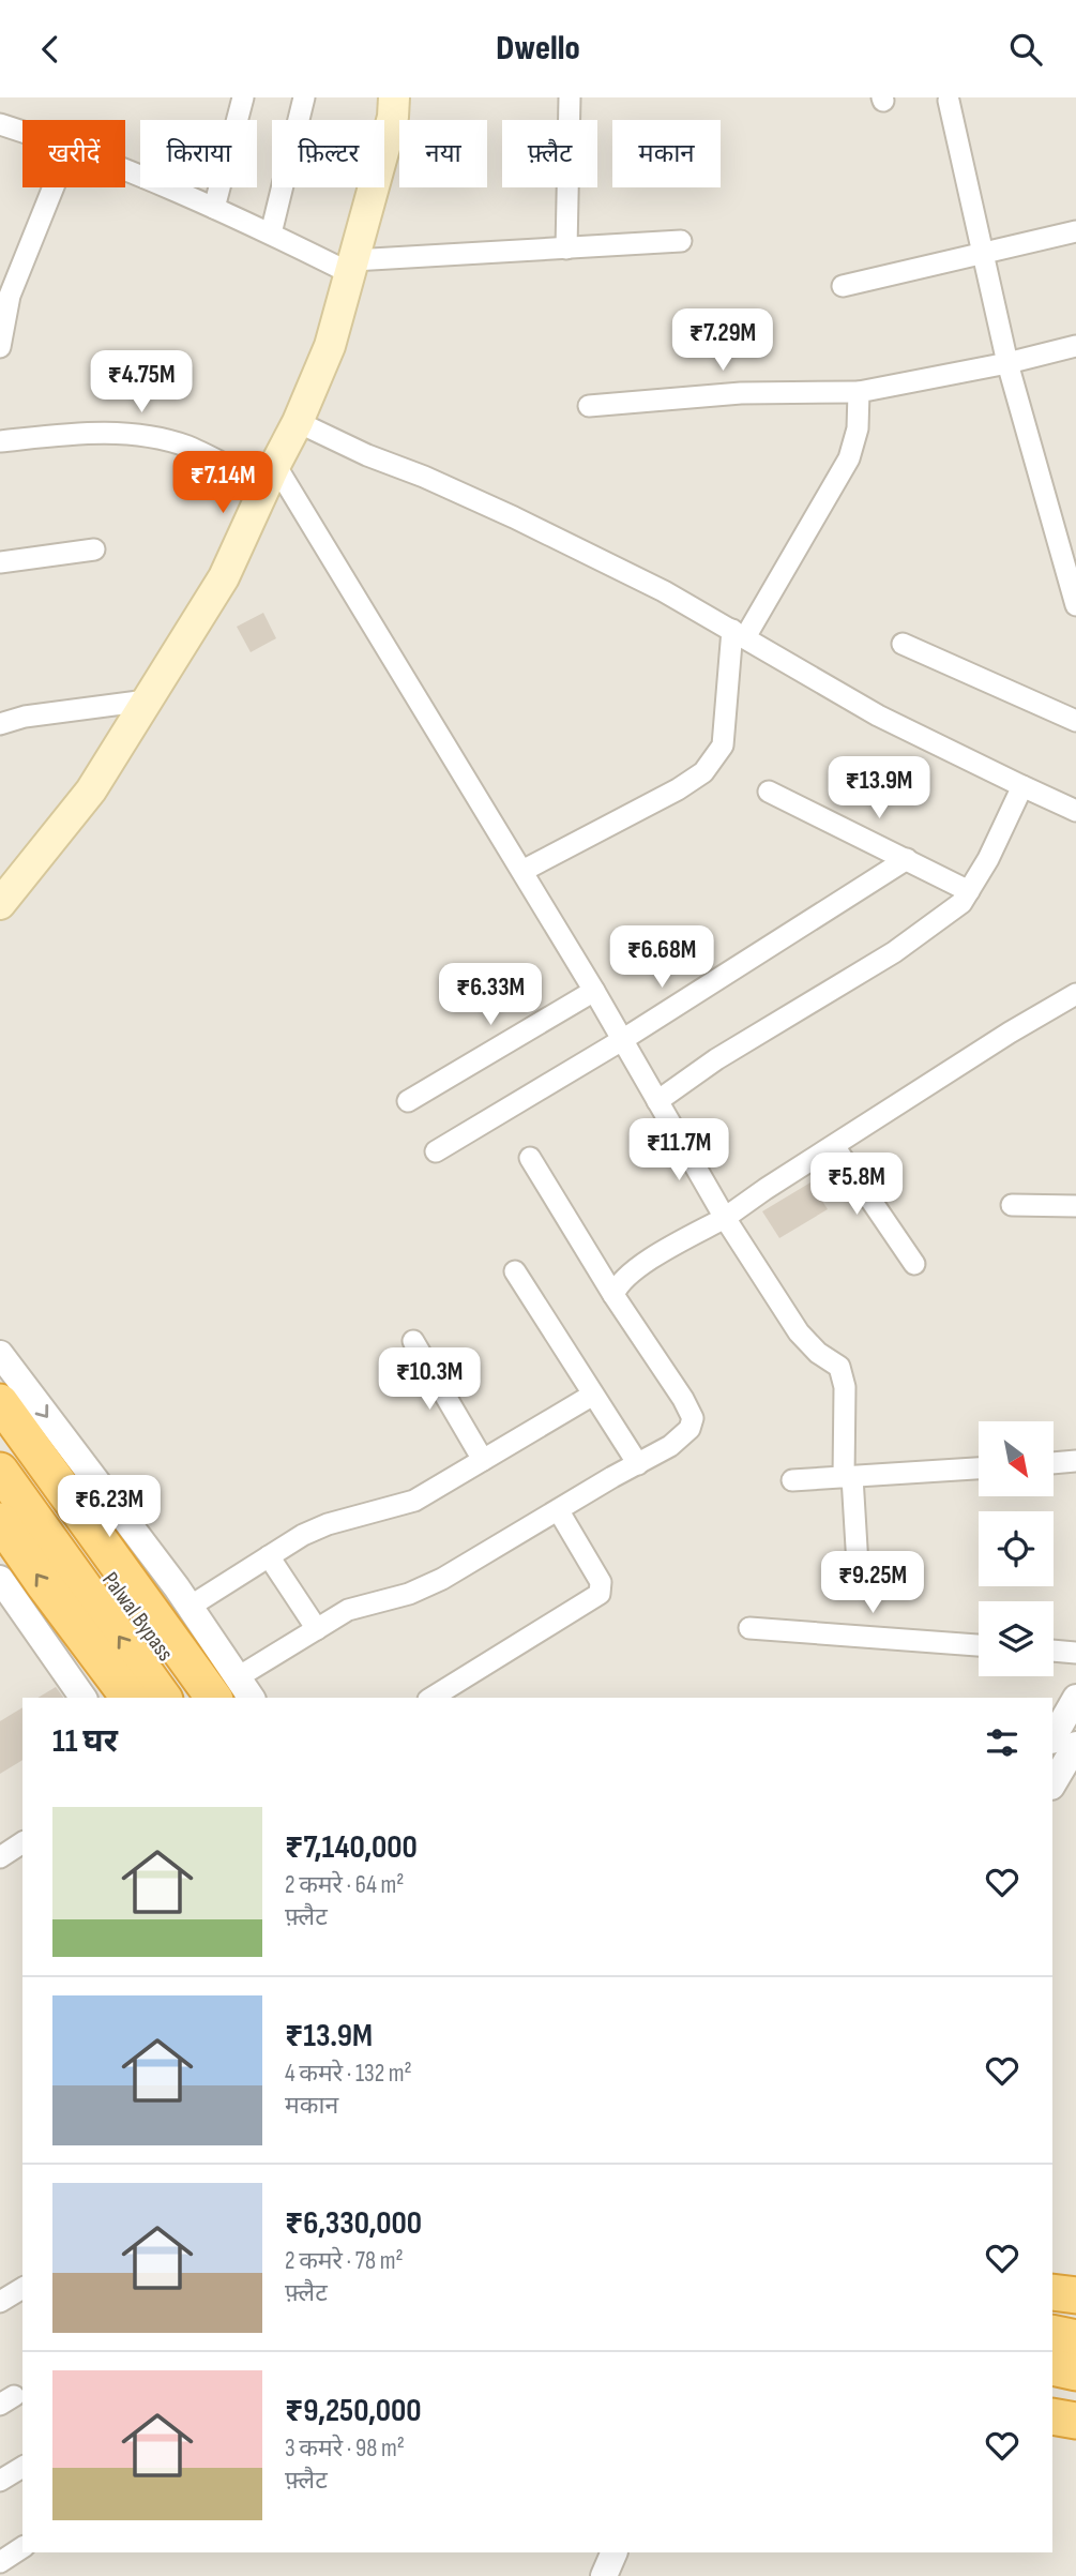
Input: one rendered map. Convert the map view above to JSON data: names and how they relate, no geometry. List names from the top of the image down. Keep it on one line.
{"streets":{"highway":["Palwal Bypass"]},"north":"bottom right","page":{"header":"Dwello","chip":["खरीदें","किराया","फ़िल्टर","नया","फ़्लैट","मकान"],"price":["₹7.29M","₹4.75M","₹7.14M","₹13.9M","₹6.68M","₹6.33M","₹11.7M","₹5.8M","₹10.3M","₹6.23M","₹9.25M"],"heading":"11 घर","list":[{"name":"₹7,140,000","note":"2 कमरे · 64 m² · फ़्लैट"},{"name":"₹13.9M","note":"4 कमरे · 132 m² · मकान"},{"name":"₹6,330,000","note":"2 कमरे · 78 m² · फ़्लैट"},{"name":"₹9,250,000","note":"3 कमरे · 98 m² · फ़्लैट"}]}}
